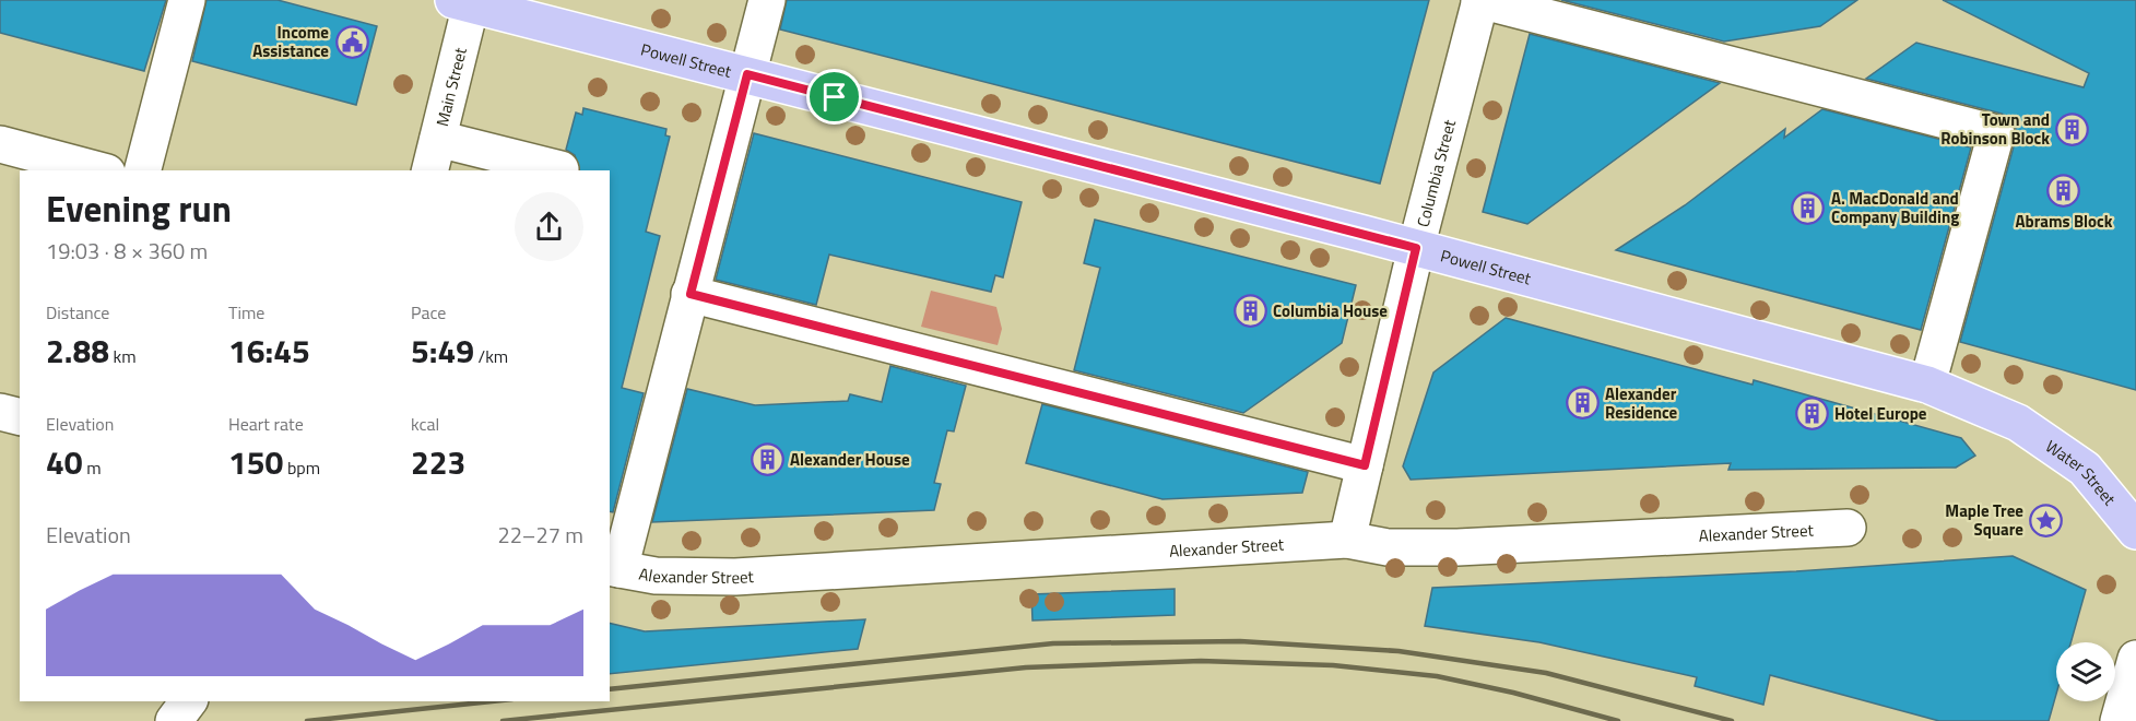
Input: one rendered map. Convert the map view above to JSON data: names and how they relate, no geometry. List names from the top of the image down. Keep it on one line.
{"streets":{"main road":["Powell Street","Water Street"],"street":["Main Street","Columbia Street","Alexander Street"]},"crossings":[["Powell Street","Main Street"],["Powell Street","Columbia Street"],["Powell Street","Water Street"],["Columbia Street","Alexander Street"]],"places":{"public building":["Income Assistance"],"building":["Town and Robinson Block","Abrams Block","A. MacDonald and Company Building","Columbia House","Alexander Residence","Hotel Europe","Alexander House"],"place":["Maple Tree Square"]},"page":{"heading":["Evening run","19:03 · 8 × 360 m"],"stats":[["Distance","2.88 km"],["Time","16:45"],["Pace","5:49 /km"],["Elevation","40 m"],["Heart rate","150 bpm"],["kcal","223"]],"chart":["Elevation","22–27 m"]}}
